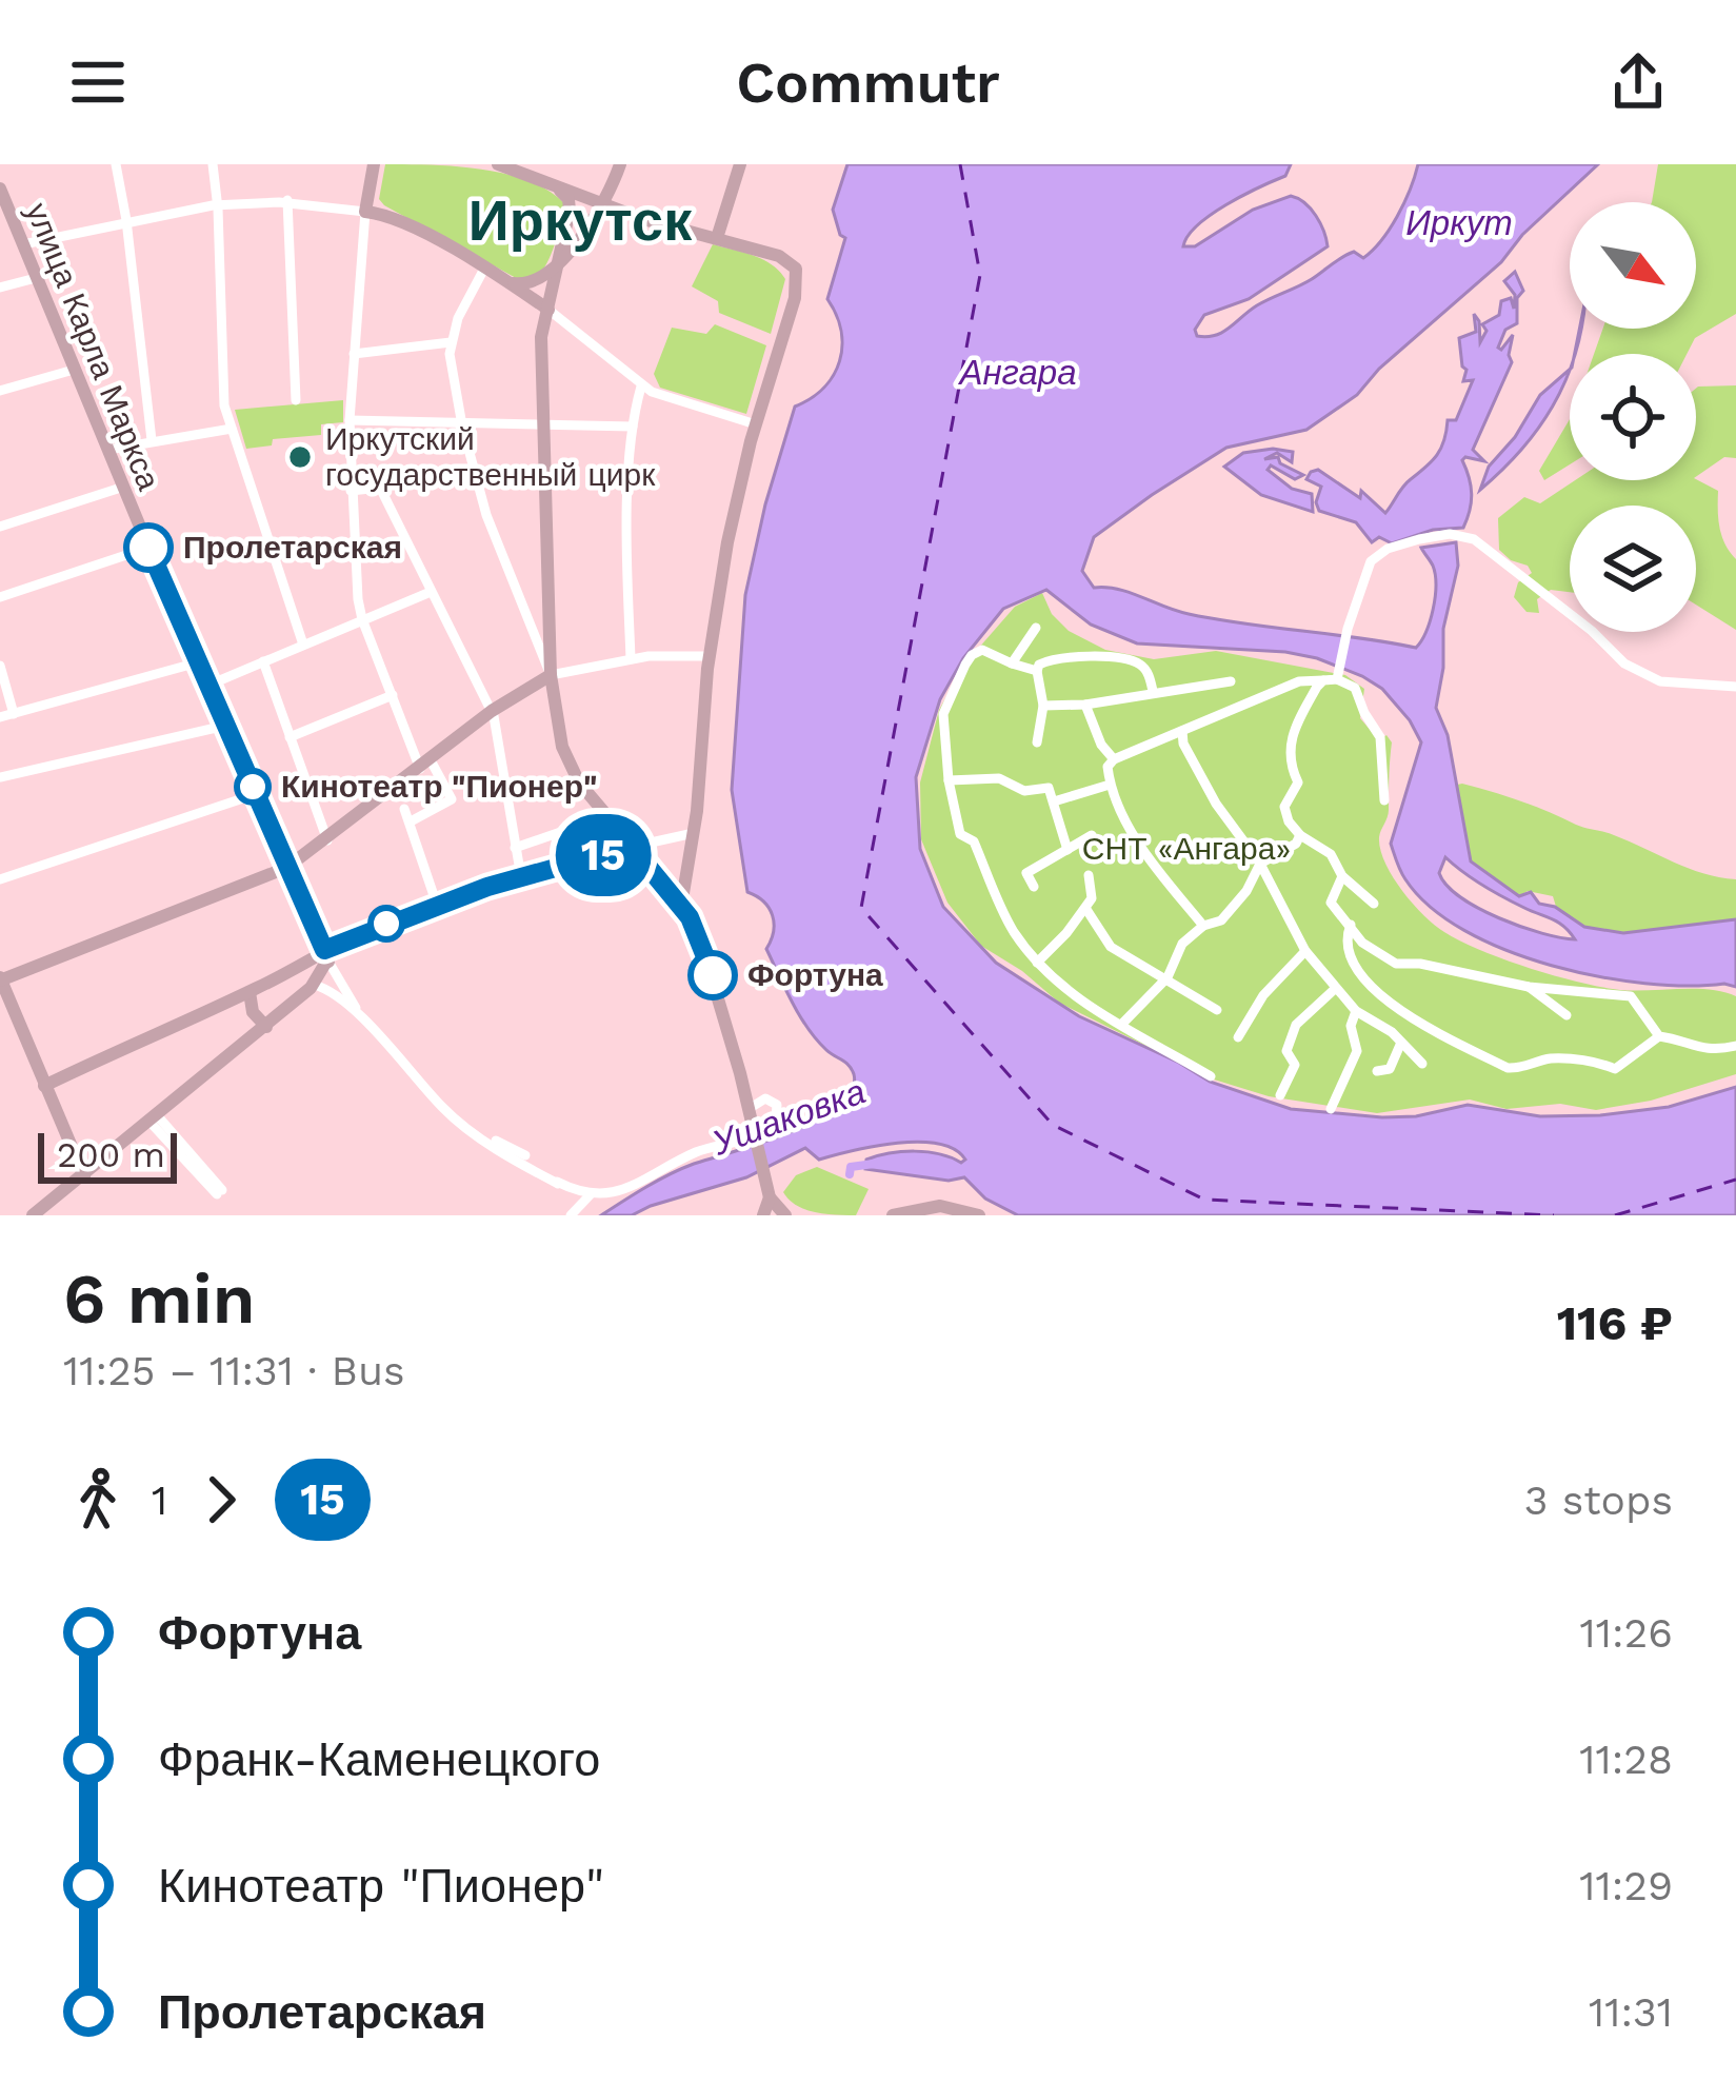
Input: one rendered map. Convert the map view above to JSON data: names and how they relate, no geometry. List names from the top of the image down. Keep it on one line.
{"streets":{"main road":["улица Карла Маркса"]},"districts":["Иркутск"],"water":["Иркут","Ангара","Ушаковка"],"parks":["СНТ «Ангара»"],"places":["Иркутский государственный цирк","Пролетарская","Кинотеатр \"Пионер\"","Фортуна"],"lines":["bus line 15"],"scale_bar":"200 m","north":"bottom right","page":{"header":"Commutr","on_map":"15","scale":"200 m","heading":["6 min","11:25 – 11:31 · Bus","116 ₽"],"legs":["1","15","3 stops"],"list":[{"name":"Фортуна","value":"11:26"},{"name":"Франк-Каменецкого","value":"11:28"},{"name":"Кинотеатр \"Пионер\"","value":"11:29"},{"name":"Пролетарская","value":"11:31"}]}}
